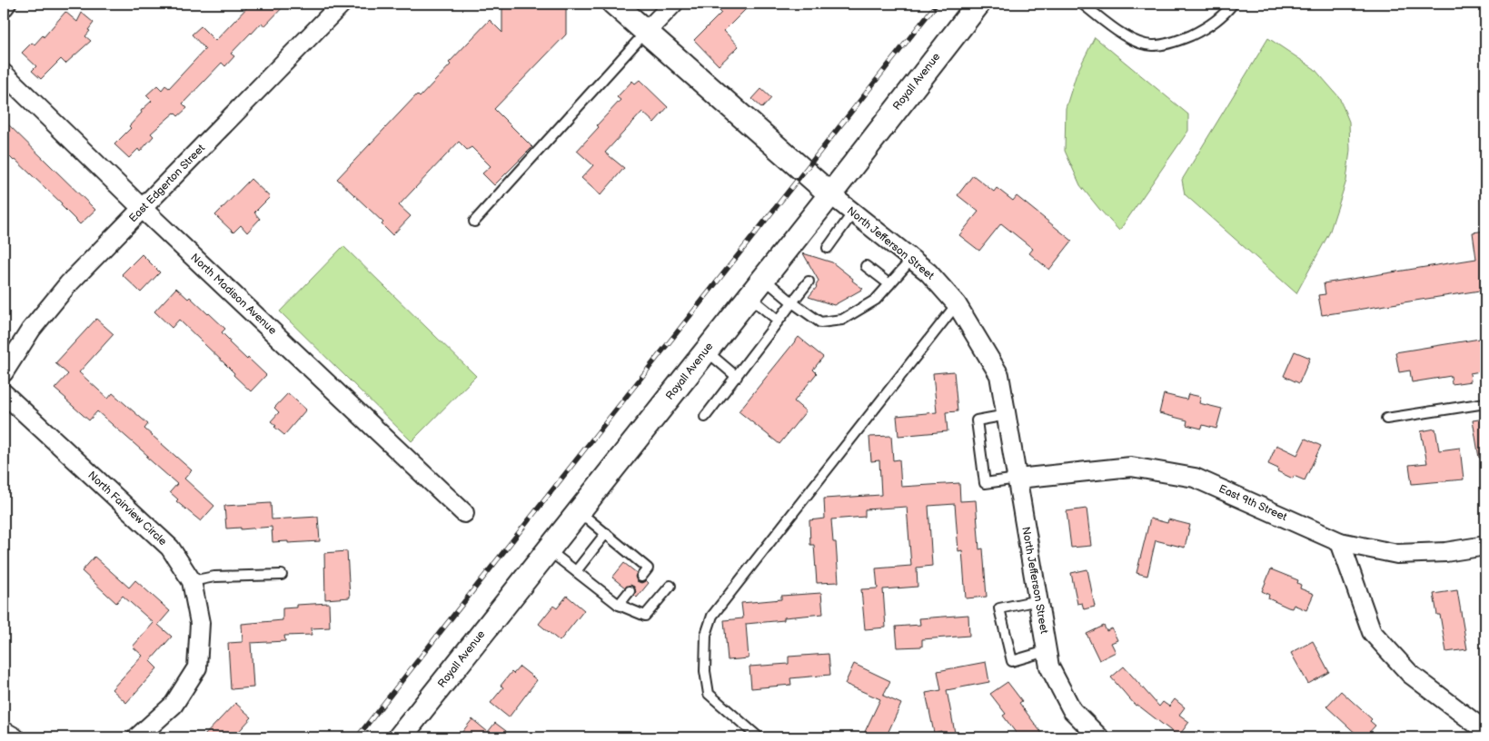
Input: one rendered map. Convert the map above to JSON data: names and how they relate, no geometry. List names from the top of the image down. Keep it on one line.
{"streets":{"street":["Royall Avenue","East Edgerton Street","North Jefferson Street","North Madison Avenue","East 9th Street","North Fairview Circle"]},"crossings":[["Royall Avenue","North Jefferson Street"],["East Edgerton Street","North Madison Avenue"],["North Jefferson Street","East 9th Street"]]}
